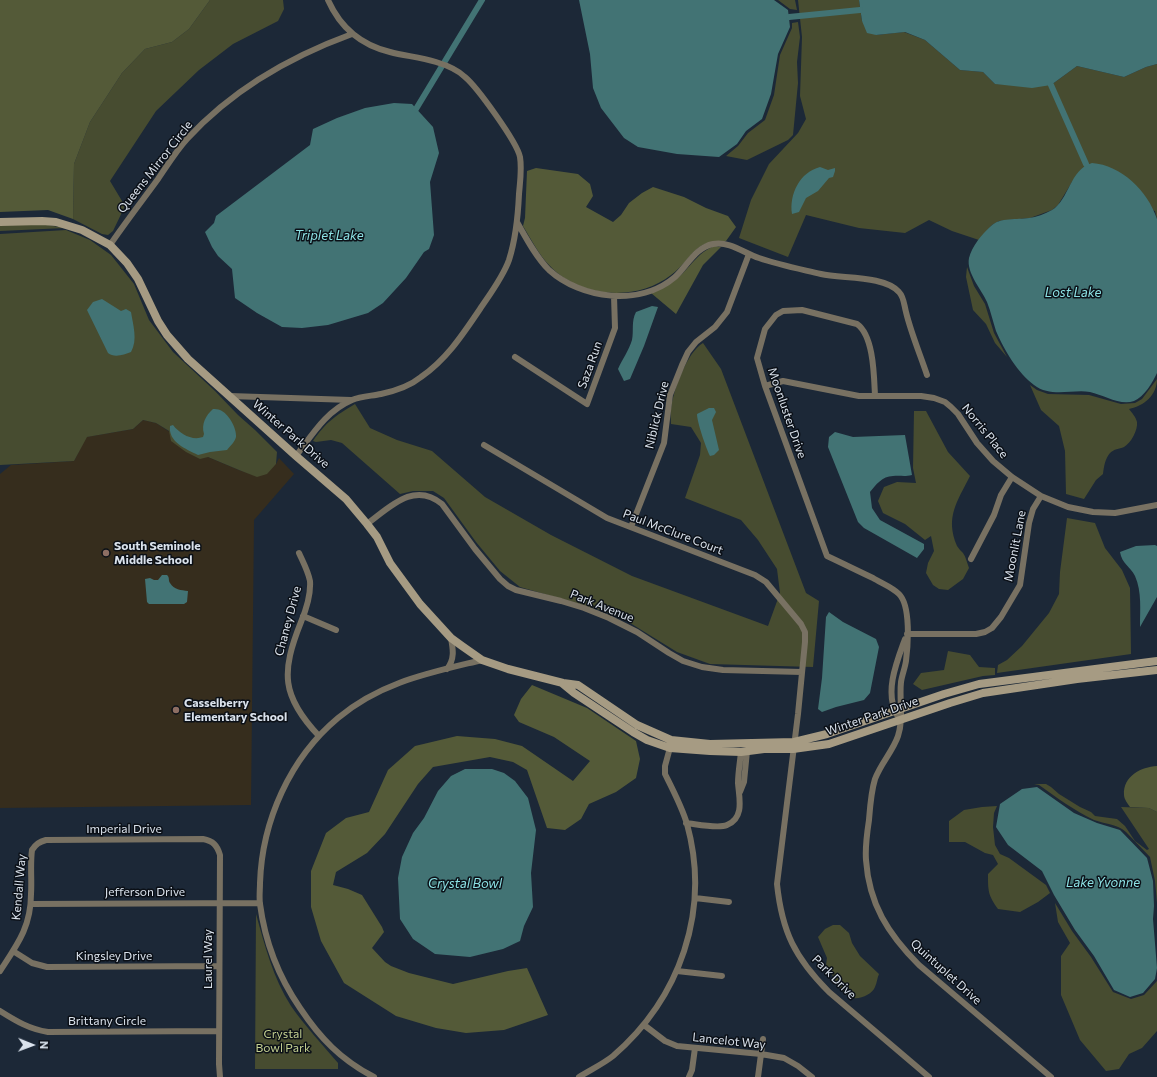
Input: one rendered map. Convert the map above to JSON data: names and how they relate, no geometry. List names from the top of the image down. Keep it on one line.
{"streets":{"street":["Queens Mirror Circle","Saza Run","Moonluster Drive","Niblick Drive","Norris Place","Winter Park Drive","Paul McClure Court","Moonlit Lane","Park Avenue","Chaney Drive","Imperial Drive","Kendall Way","Jefferson Drive","Kingsley Drive","Laurel Way","Quintuplet Drive","Park Drive","Brittany Circle","Lancelot Way"]},"crossings":[["Queens Mirror Circle","Winter Park Drive"],["Moonluster Drive","Norris Place"],["Moonluster Drive","Winter Park Drive"],["Moonluster Drive","Moonlit Lane"],["Moonluster Drive","Quintuplet Drive"],["Niblick Drive","Paul McClure Court"],["Norris Place","Moonlit Lane"],["Winter Park Drive","Park Avenue"],["Winter Park Drive","Quintuplet Drive"],["Winter Park Drive","Park Drive"],["Paul McClure Court","Park Avenue"],["Imperial Drive","Kendall Way"],["Imperial Drive","Laurel Way"],["Kendall Way","Jefferson Drive"],["Kendall Way","Kingsley Drive"],["Jefferson Drive","Laurel Way"],["Kingsley Drive","Laurel Way"],["Laurel Way","Brittany Circle"]],"water":["Triplet Lake","Lost Lake","Lake Yvonne","Crystal Bowl"],"parks":["Crystal Bowl Park"],"places":["South Seminole Middle School","Casselberry Elementary School"],"north":"right"}
